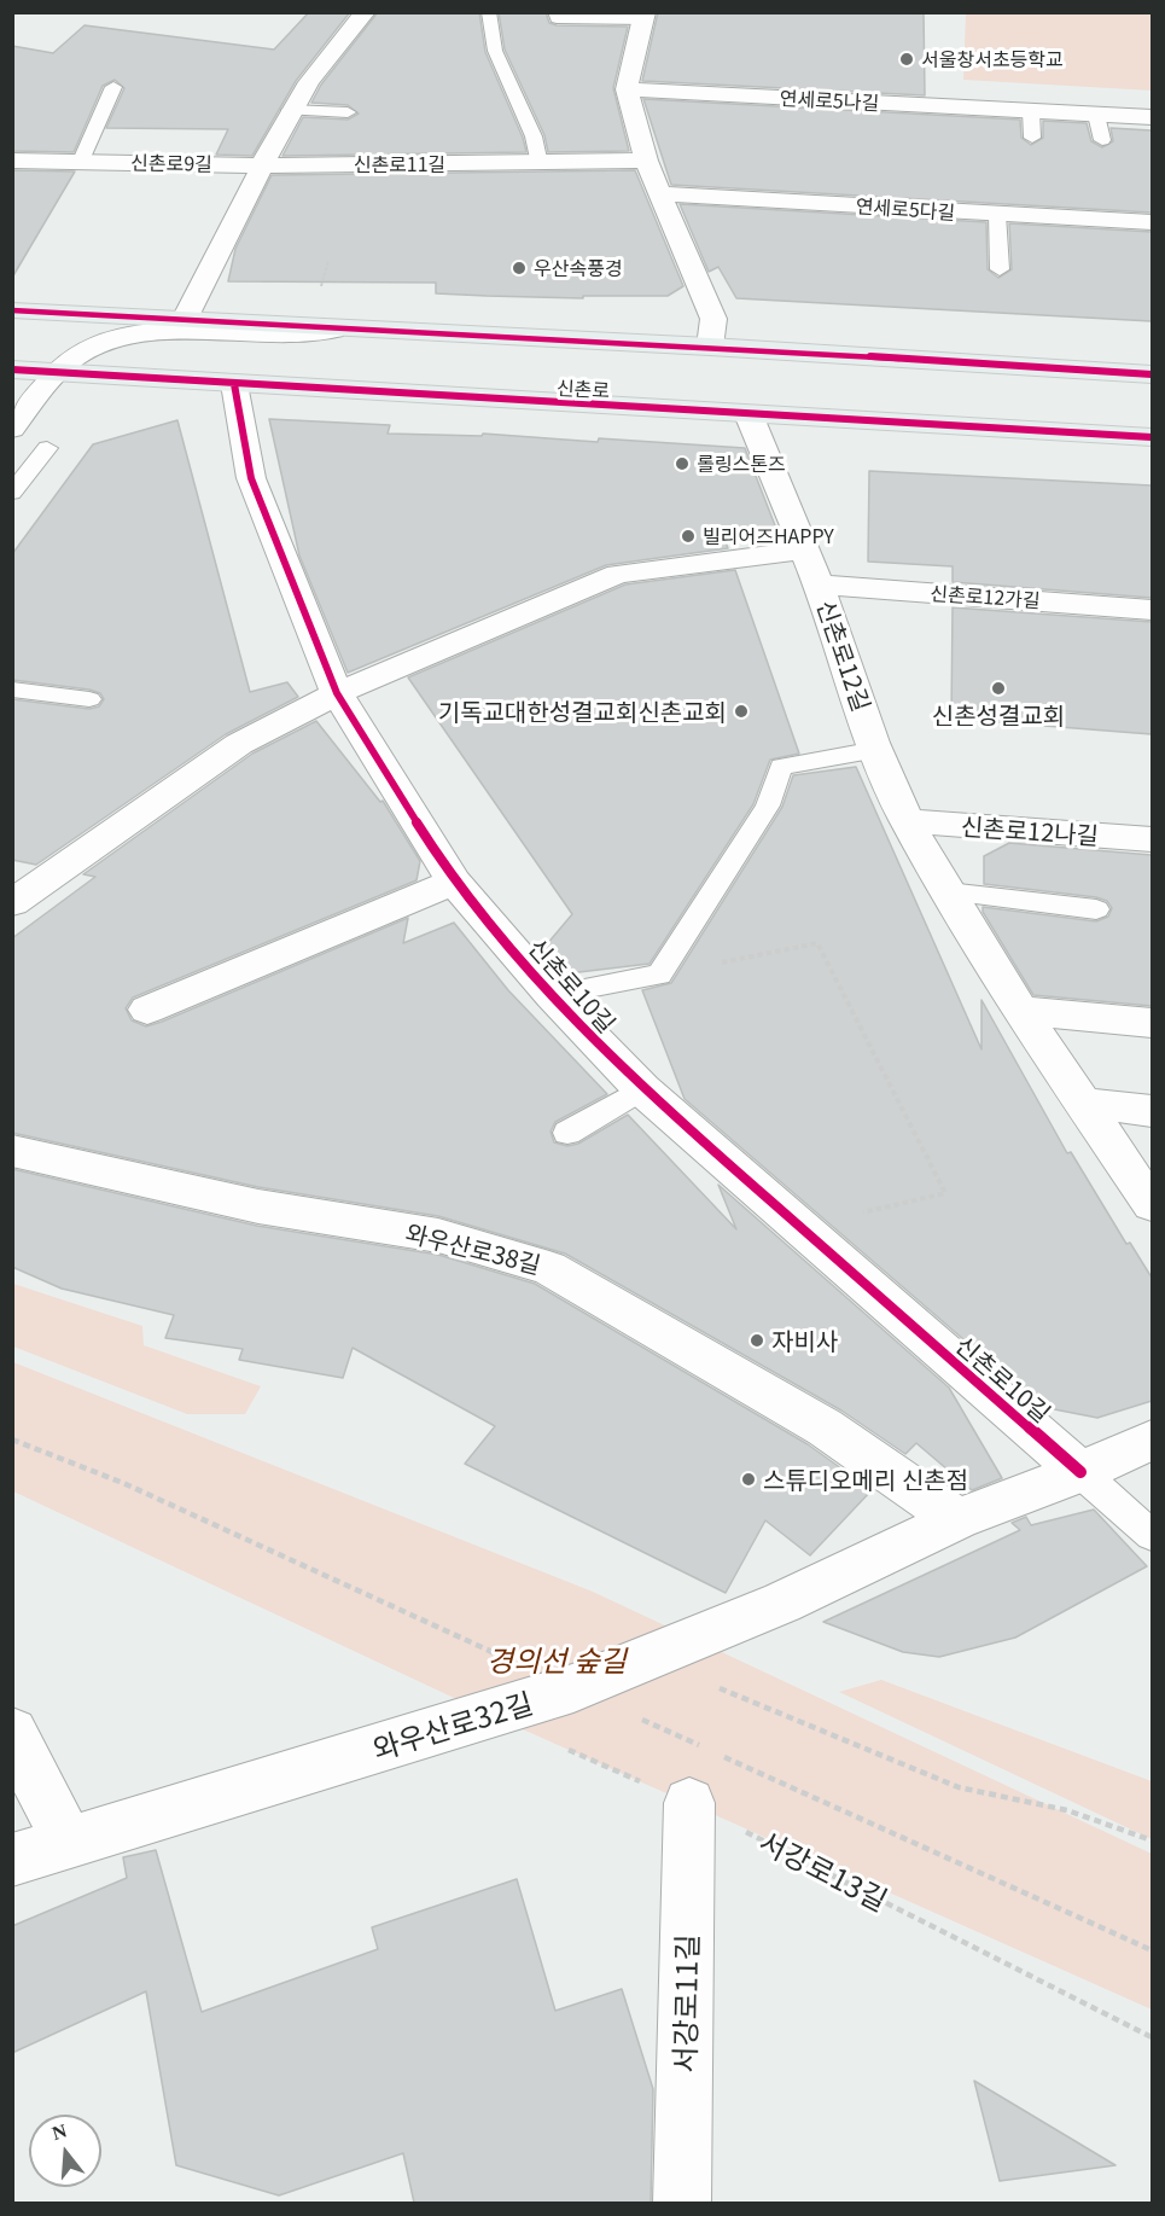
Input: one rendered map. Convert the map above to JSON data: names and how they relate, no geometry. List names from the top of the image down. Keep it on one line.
{"streets":{"main road":["신촌로"],"street":["연세로5나길","신촌로9길","신촌로11길","연세로5다길","신촌로12가길","신촌로12길","신촌로12나길","신촌로10길","와우산로38길","와우산로32길","서강로11길"],"path":["서강로13길"]},"crossings":[["신촌로9길","신촌로11길"],["신촌로","신촌로12길"],["신촌로","신촌로10길"],["신촌로12가길","신촌로12길"],["신촌로12길","신촌로12나길"],["신촌로10길","와우산로32길"],["와우산로38길","와우산로32길"],["와우산로32길","서강로13길"],["서강로13길","서강로11길"]],"parks":["경의선 숲길"],"places":["서울창서초등학교","우산속풍경","롤링스톤즈","빌리어즈HAPPY","신촌성결교회","기독교대한성결교회신촌교회","자비사","스튜디오메리 신촌점"],"north":"top"}
